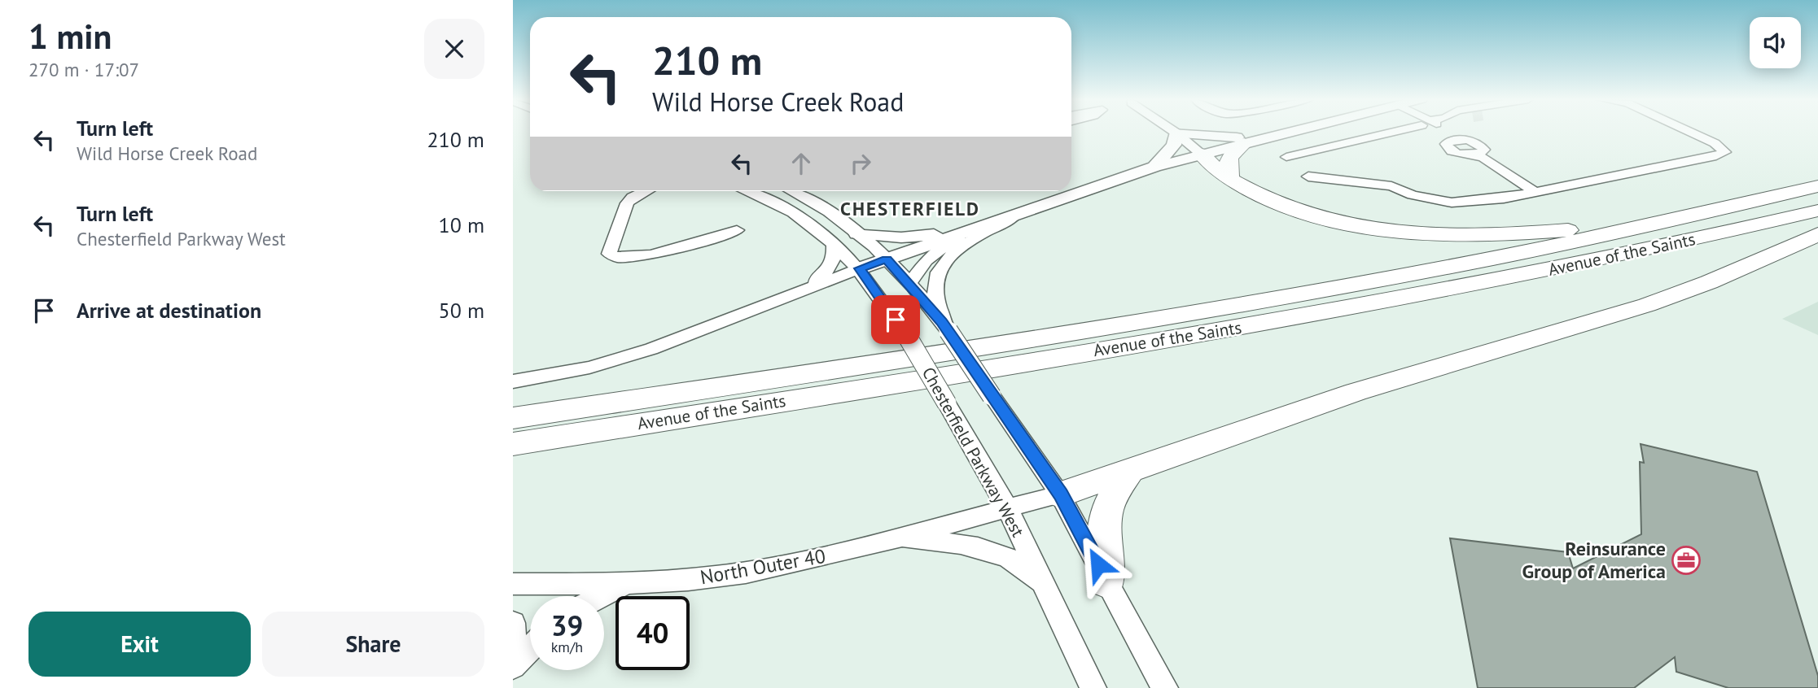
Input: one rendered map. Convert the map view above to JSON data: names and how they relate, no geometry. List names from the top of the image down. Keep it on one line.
{"streets":{"highway":["Avenue of the Saints"],"street":["Chesterfield Parkway West","North Outer 40"]},"crossings":[["Chesterfield Parkway West","North Outer 40"]],"districts":["CHESTERFIELD"],"places":{"office":["Reinsurance Group of America"]},"page":{"heading":["1 min","270 m · 17:07"],"turn":["210 m","Wild Horse Creek Road"],"list":[{"name":"Turn left","note":"Wild Horse Creek Road","value":"210 m"},{"name":"Turn left","note":"Chesterfield Parkway West","value":"10 m"},{"name":"Arrive at destination","value":"50 m"}],"speed":"39 km/h","limit":"40","buttons":["Exit","Share"]}}
